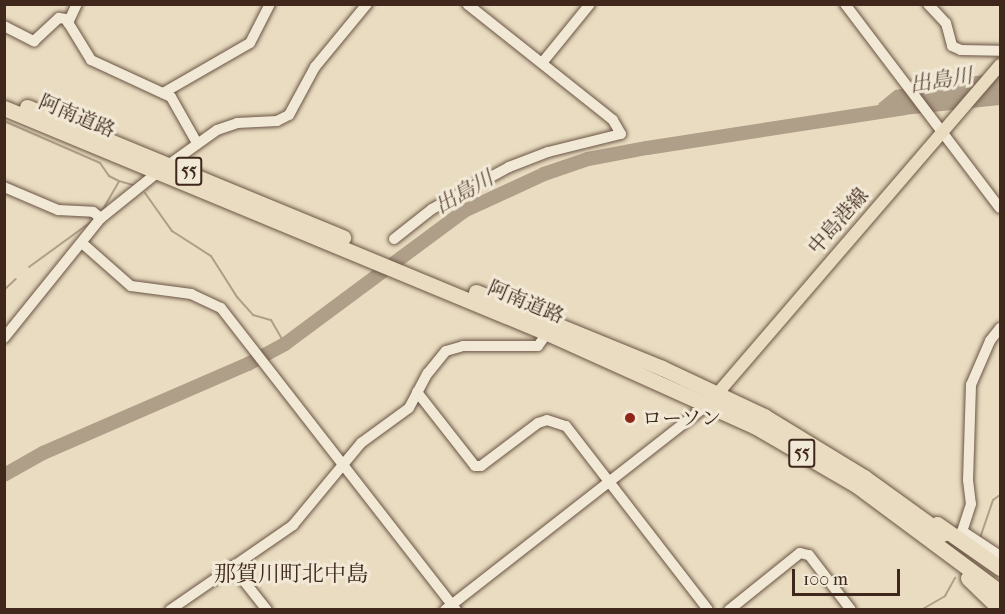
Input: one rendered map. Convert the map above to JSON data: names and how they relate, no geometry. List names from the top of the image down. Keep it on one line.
{"streets":{"highway":["阿南道路","55"],"main road":["中島港線"]},"crossings":[["阿南道路","55"],["阿南道路","中島港線"]],"districts":["那賀川町北中島"],"water":["出島川"],"places":["ローソン"],"scale_bar":"100 m"}
